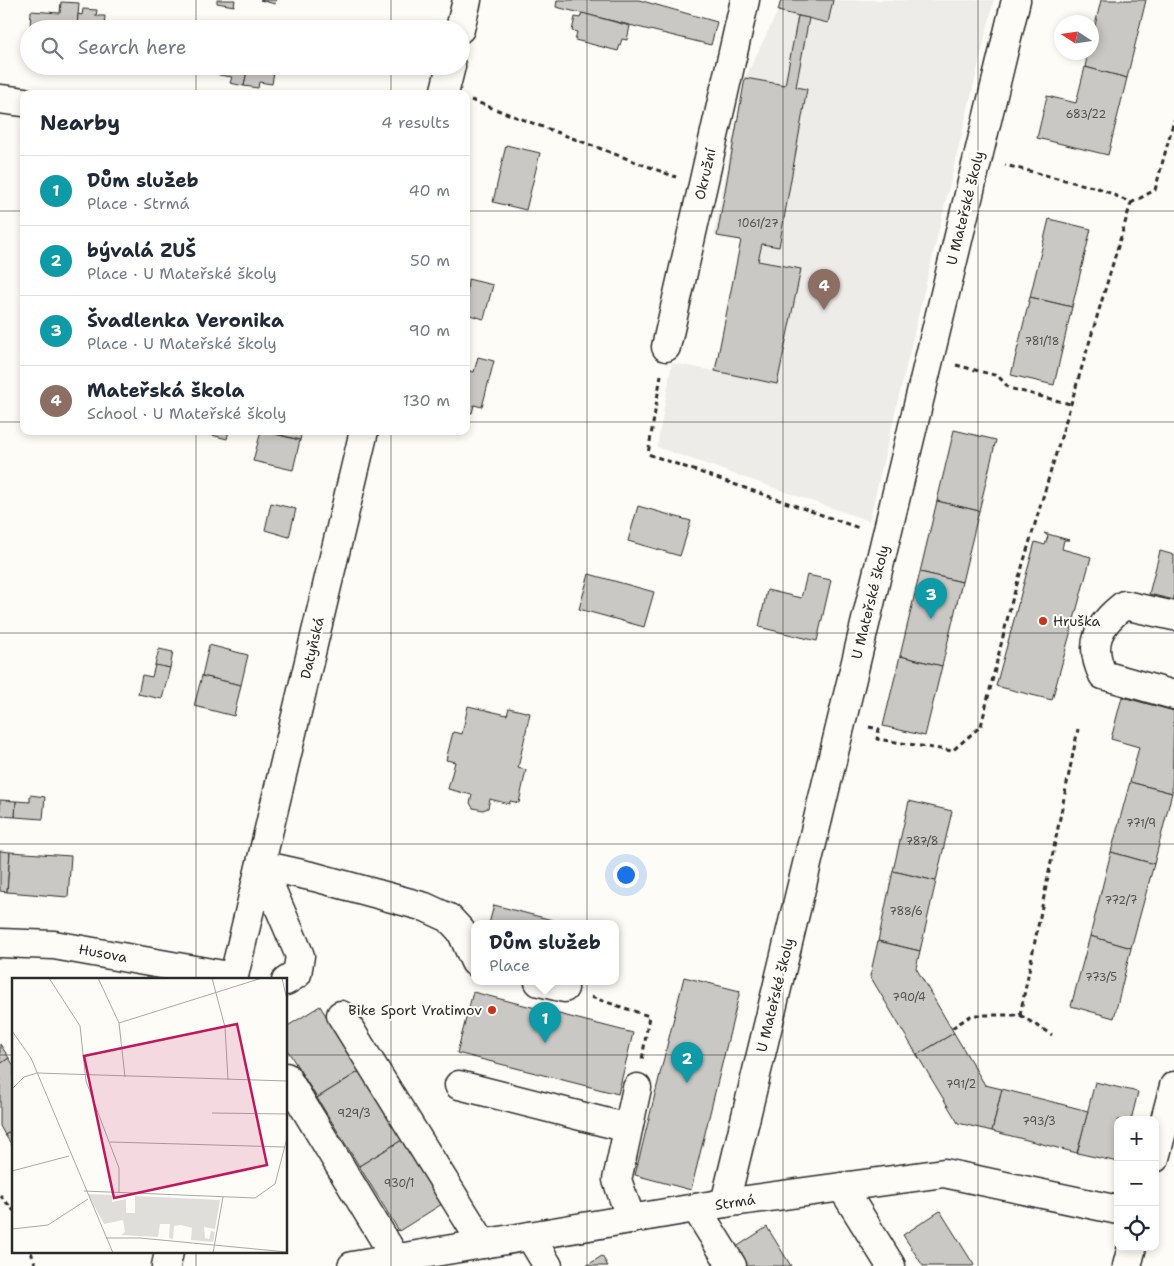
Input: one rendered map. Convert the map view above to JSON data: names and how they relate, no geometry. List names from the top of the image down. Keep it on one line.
{"streets":{"street":["Okružní","U Mateřské školy","Datyňská","Husova","Strmá"]},"crossings":[["U Mateřské školy","Strmá"],["Datyňská","Husova"]],"places":["Hruška","Bike Sport Vratimov"],"house_numbers":["683/22","1061/27","781/18","771/9","787/8","772/7","788/6","773/5","790/4","791/2","929/3","793/3","930/1"],"north":"left","page":{"search":"Search here","heading":["Nearby","4 results"],"list":[{"mark":"1","name":"Dům služeb","note":"Place · Strmá","value":"40 m"},{"mark":"2","name":"bývalá ZUŠ","note":"Place · U Mateřské školy","value":"50 m"},{"mark":"3","name":"Švadlenka Veronika","note":"Place · U Mateřské školy","value":"90 m"},{"mark":"4","name":"Mateřská škola","note":"School · U Mateřské školy","value":"130 m"}],"pins":["4","3","1","2"],"popup":["Dům služeb","Place"],"map_buttons":["+","−"]}}
